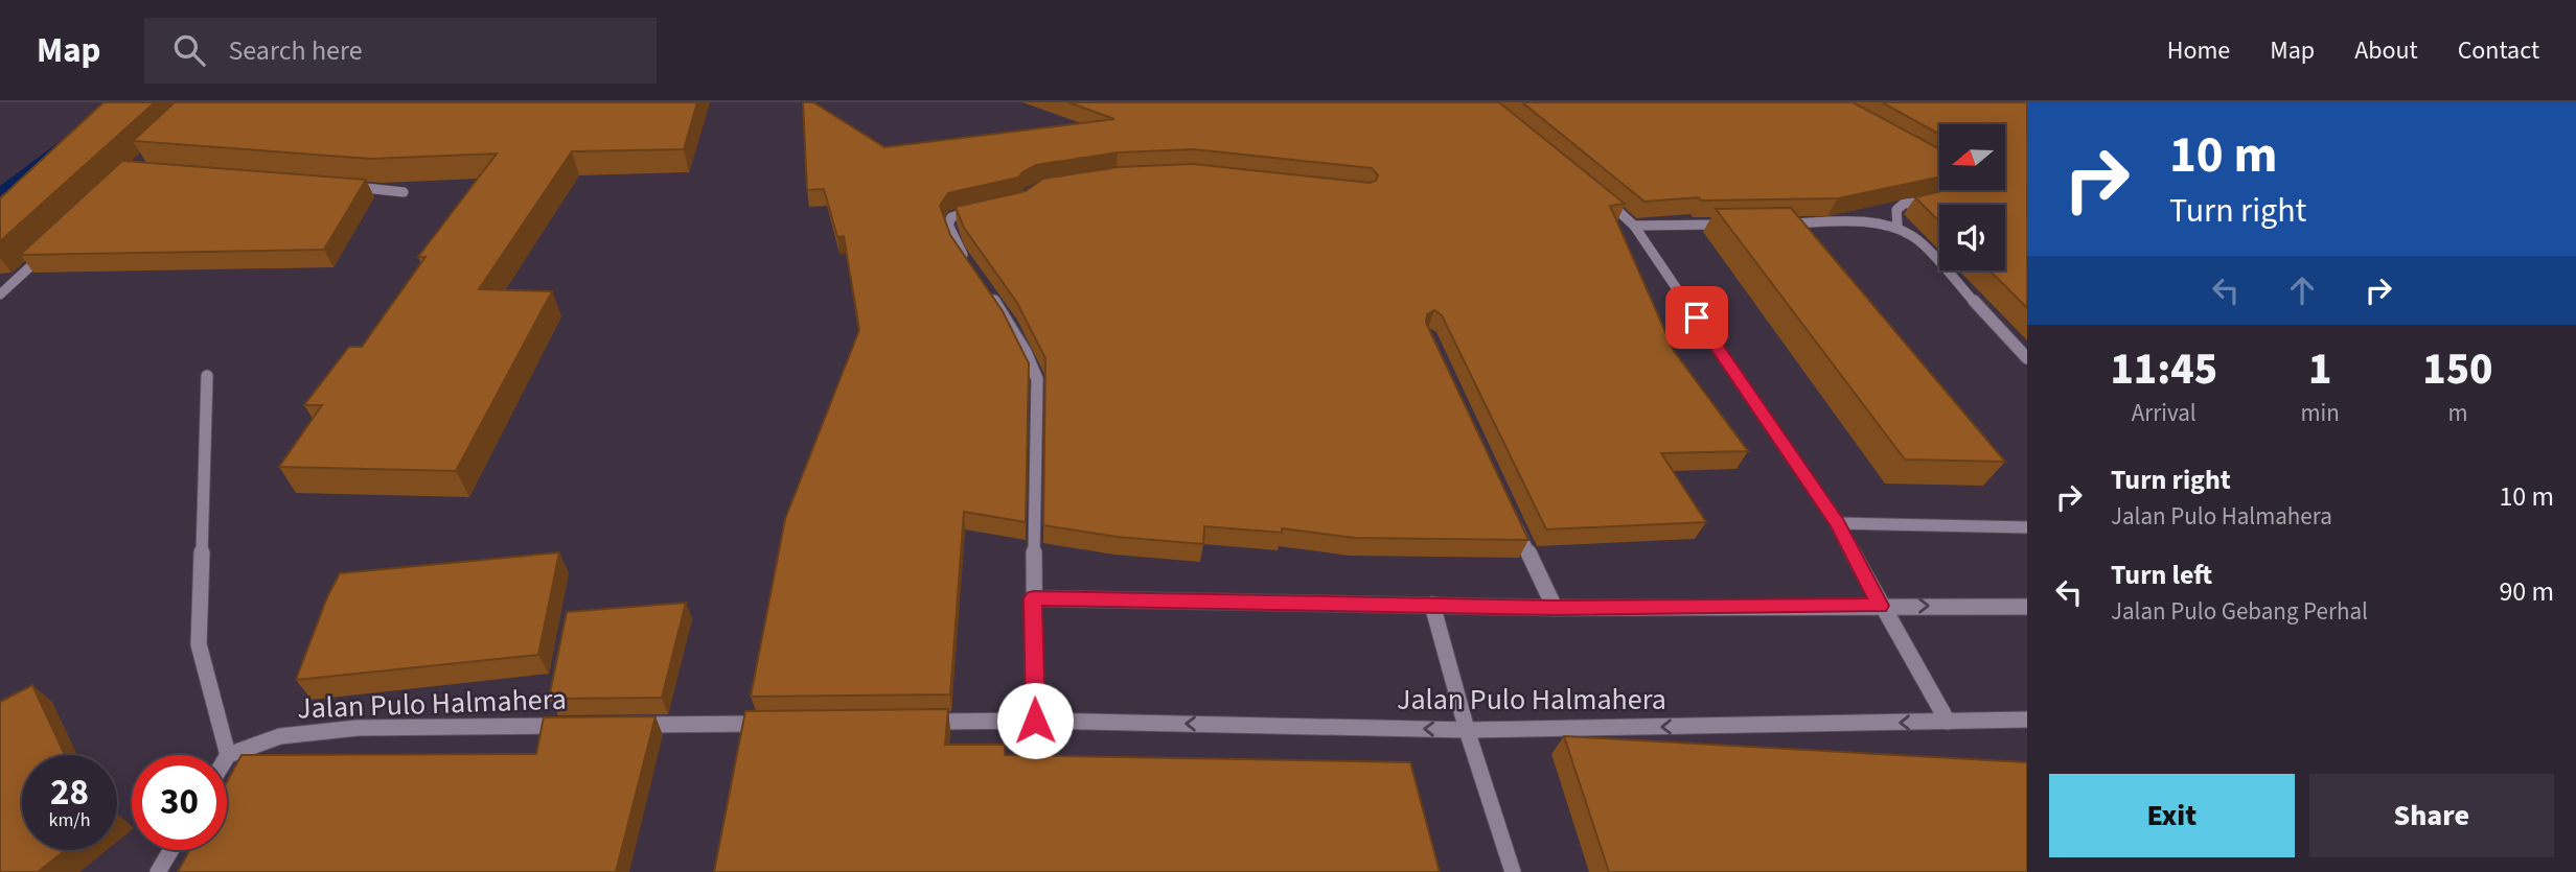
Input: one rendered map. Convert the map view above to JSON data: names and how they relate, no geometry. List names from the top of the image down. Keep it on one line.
{"streets":{"street":["Jalan Pulo Halmahera"]},"one_way":["Jalan Pulo Halmahera"],"north":"left","page":{"header":"Map","search":"Search here","nav":["Home","Map","About","Contact"],"turn":["10 m","Turn right"],"eta":["11:45","Arrival","1","min","150","m"],"list":[{"name":"Turn right","note":"Jalan Pulo Halmahera","value":"10 m"},{"name":"Turn left","note":"Jalan Pulo Gebang Perhal","value":"90 m"}],"speed":"28 km/h","limit":"30","buttons":["Exit","Share"]}}
